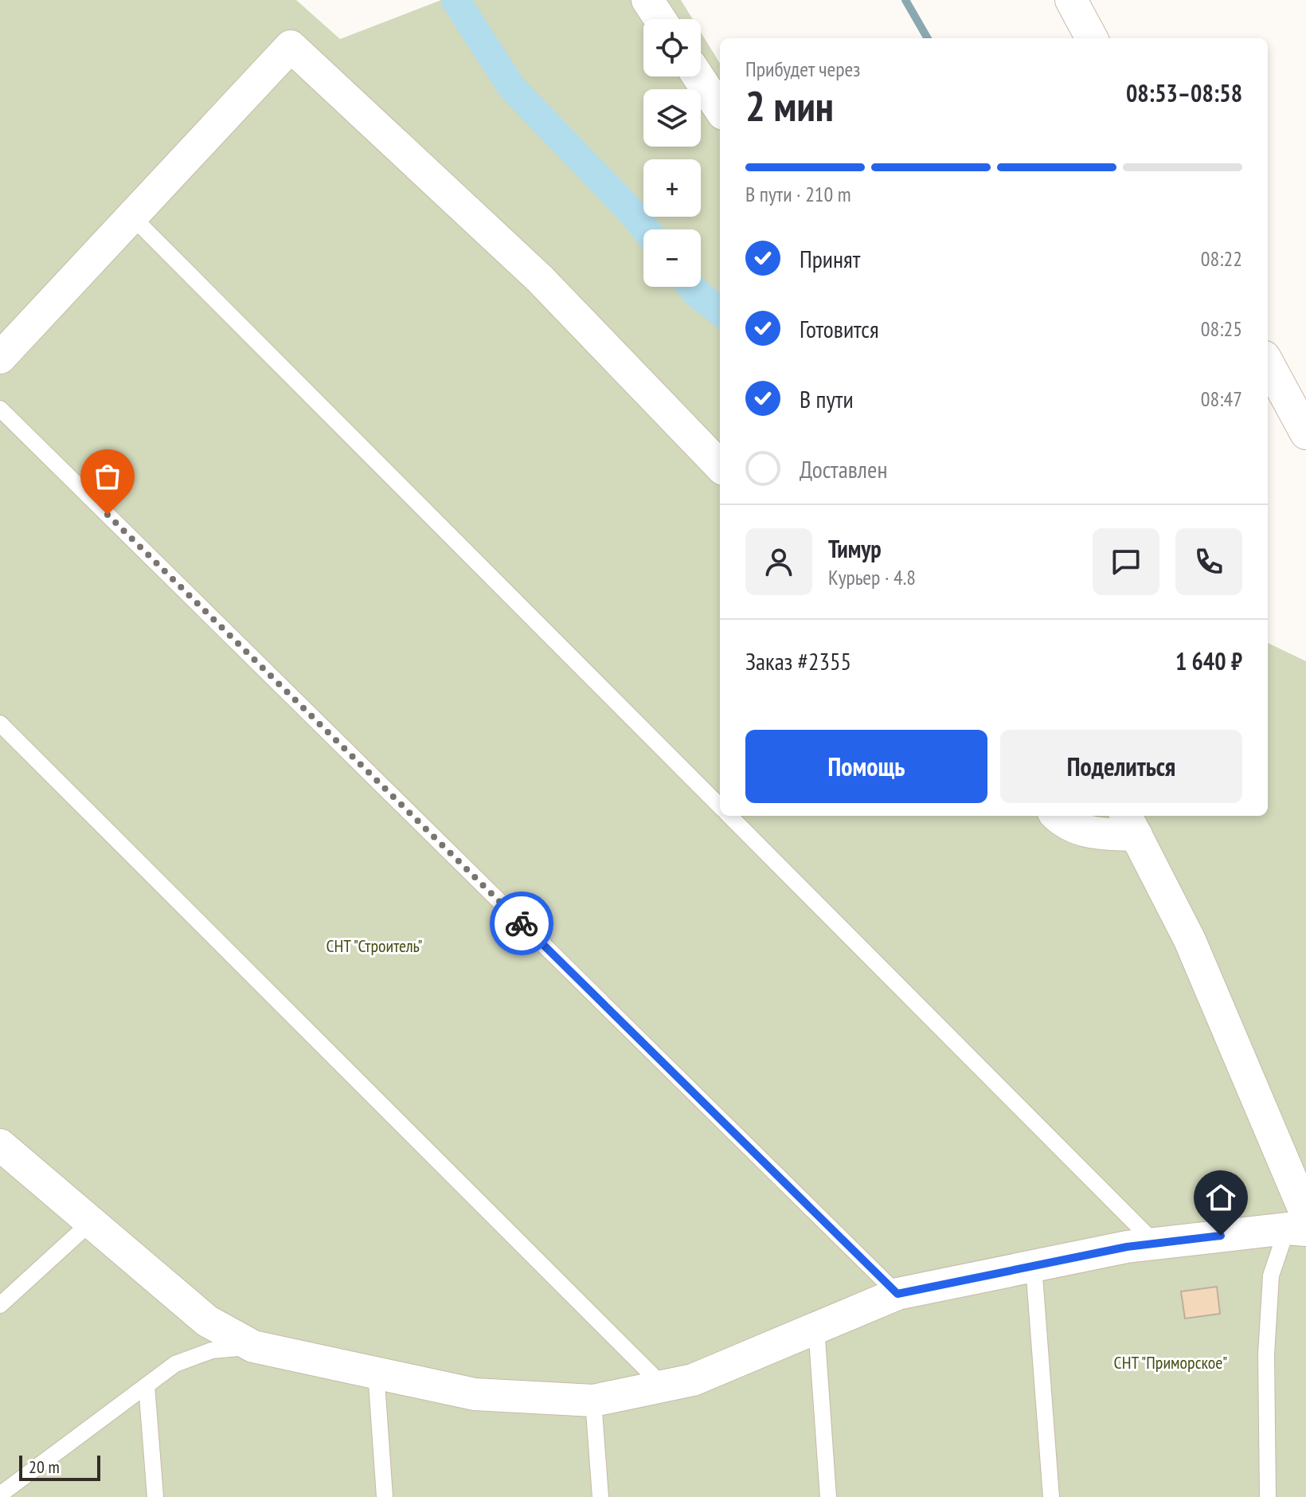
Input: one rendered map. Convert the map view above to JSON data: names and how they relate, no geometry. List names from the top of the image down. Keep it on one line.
{"parks":["СНТ \"Строитель\"","СНТ \"Приморское\""],"scale_bar":"20 m","page":{"map_buttons":["+","−"],"heading":["2 мин","Прибудет через","08:53–08:58"],"panel":["Тимур","Курьер · 4.8","Заказ #2355","1 640 ₽"],"bar":"В пути · 210 m","list":[["Принят","08:22"],["Готовится","08:25"],["В пути","08:47"],"Доставлен"],"buttons":["Помощь","Поделиться"],"scale":"20 m"}}
